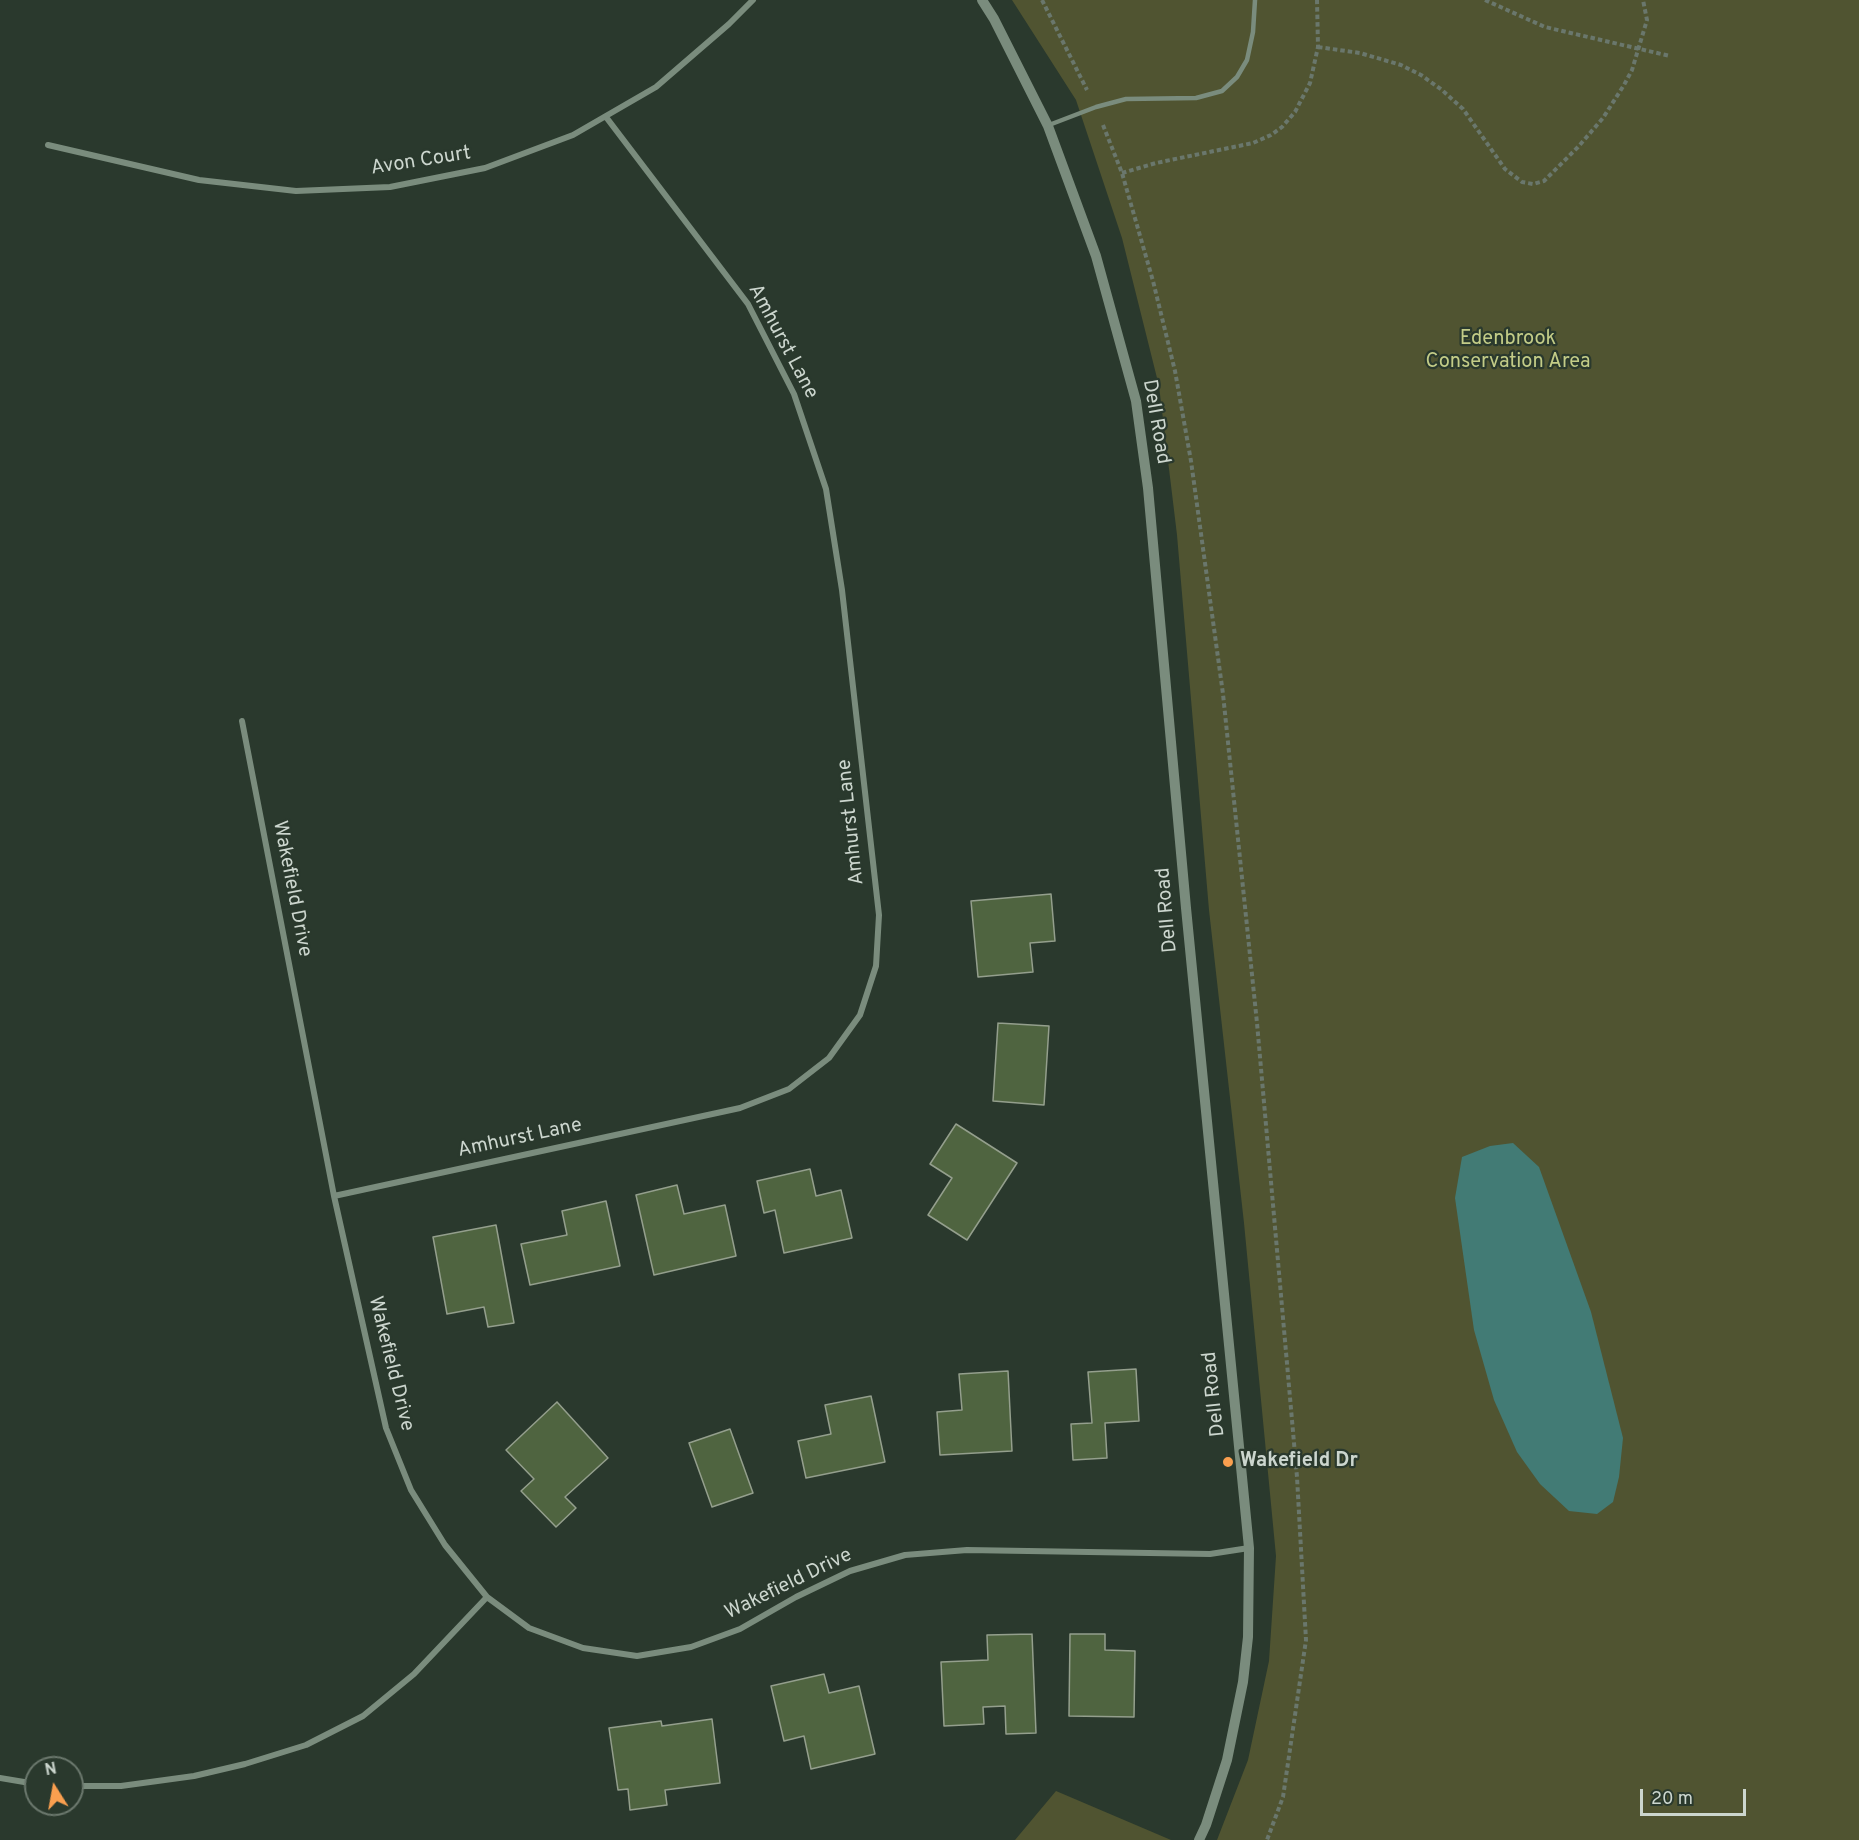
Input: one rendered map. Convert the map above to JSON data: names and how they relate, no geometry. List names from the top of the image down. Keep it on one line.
{"streets":{"street":["Avon Court","Amhurst Lane","Dell Road","Wakefield Drive"]},"crossings":[["Avon Court","Amhurst Lane"],["Amhurst Lane","Wakefield Drive"],["Dell Road","Wakefield Drive"]],"parks":["Edenbrook Conservation Area"],"places":["Wakefield Dr"],"scale_bar":"20 m","north":"top"}
